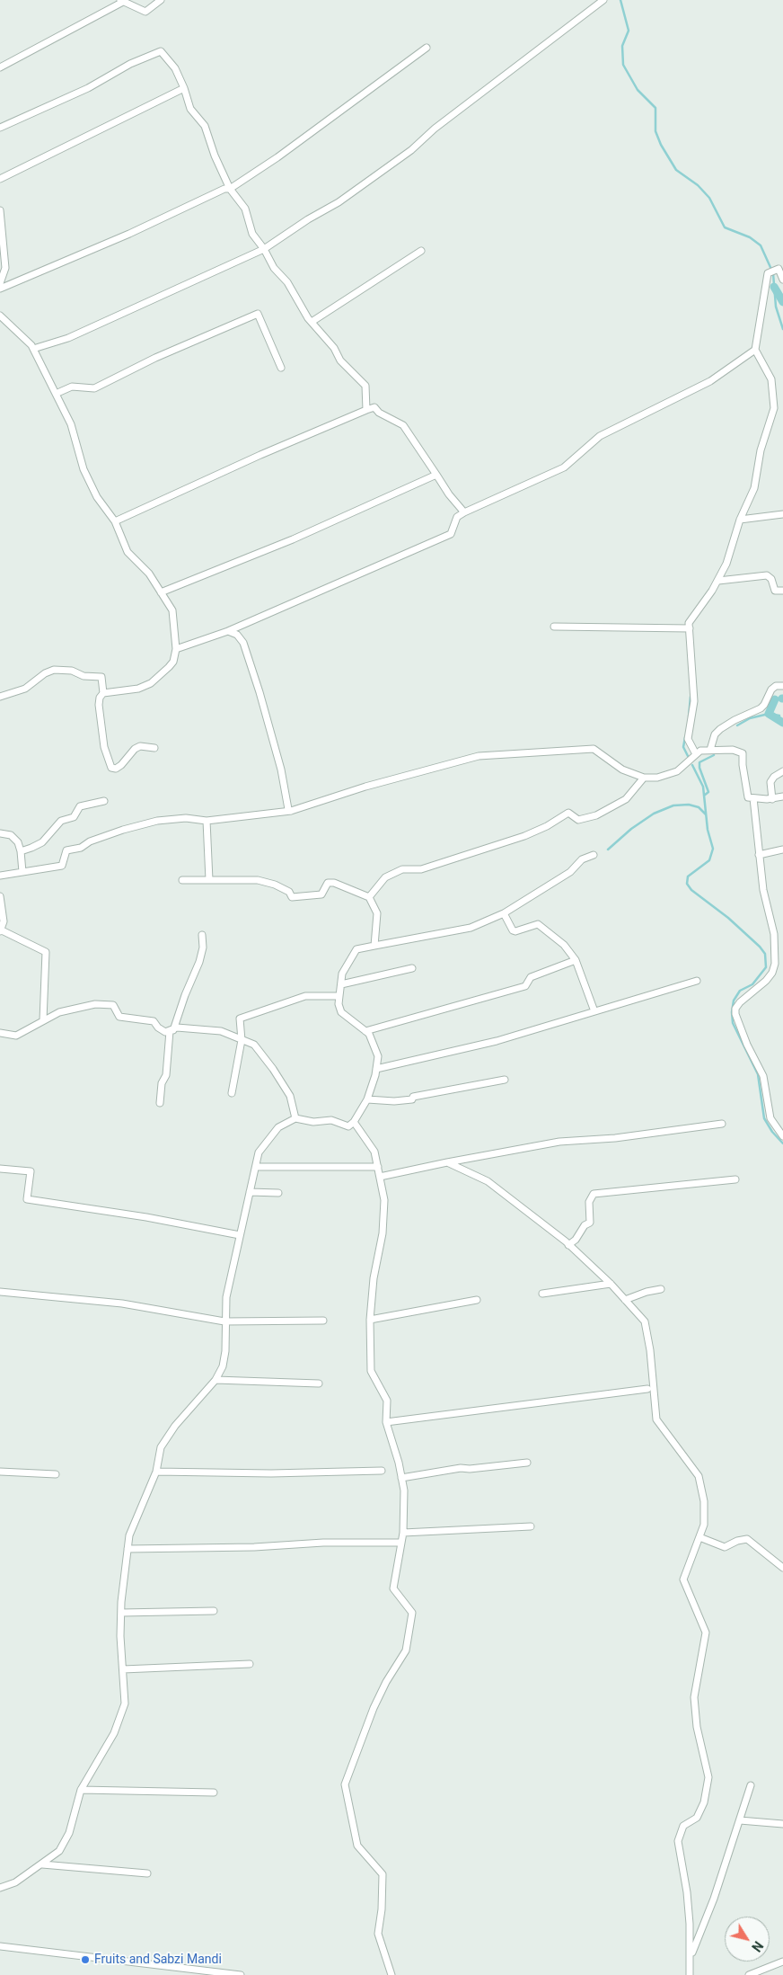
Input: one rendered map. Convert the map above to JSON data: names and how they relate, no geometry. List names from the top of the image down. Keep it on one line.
{"places":["Fruits and Sabzi Mandi"],"north":"bottom right"}
